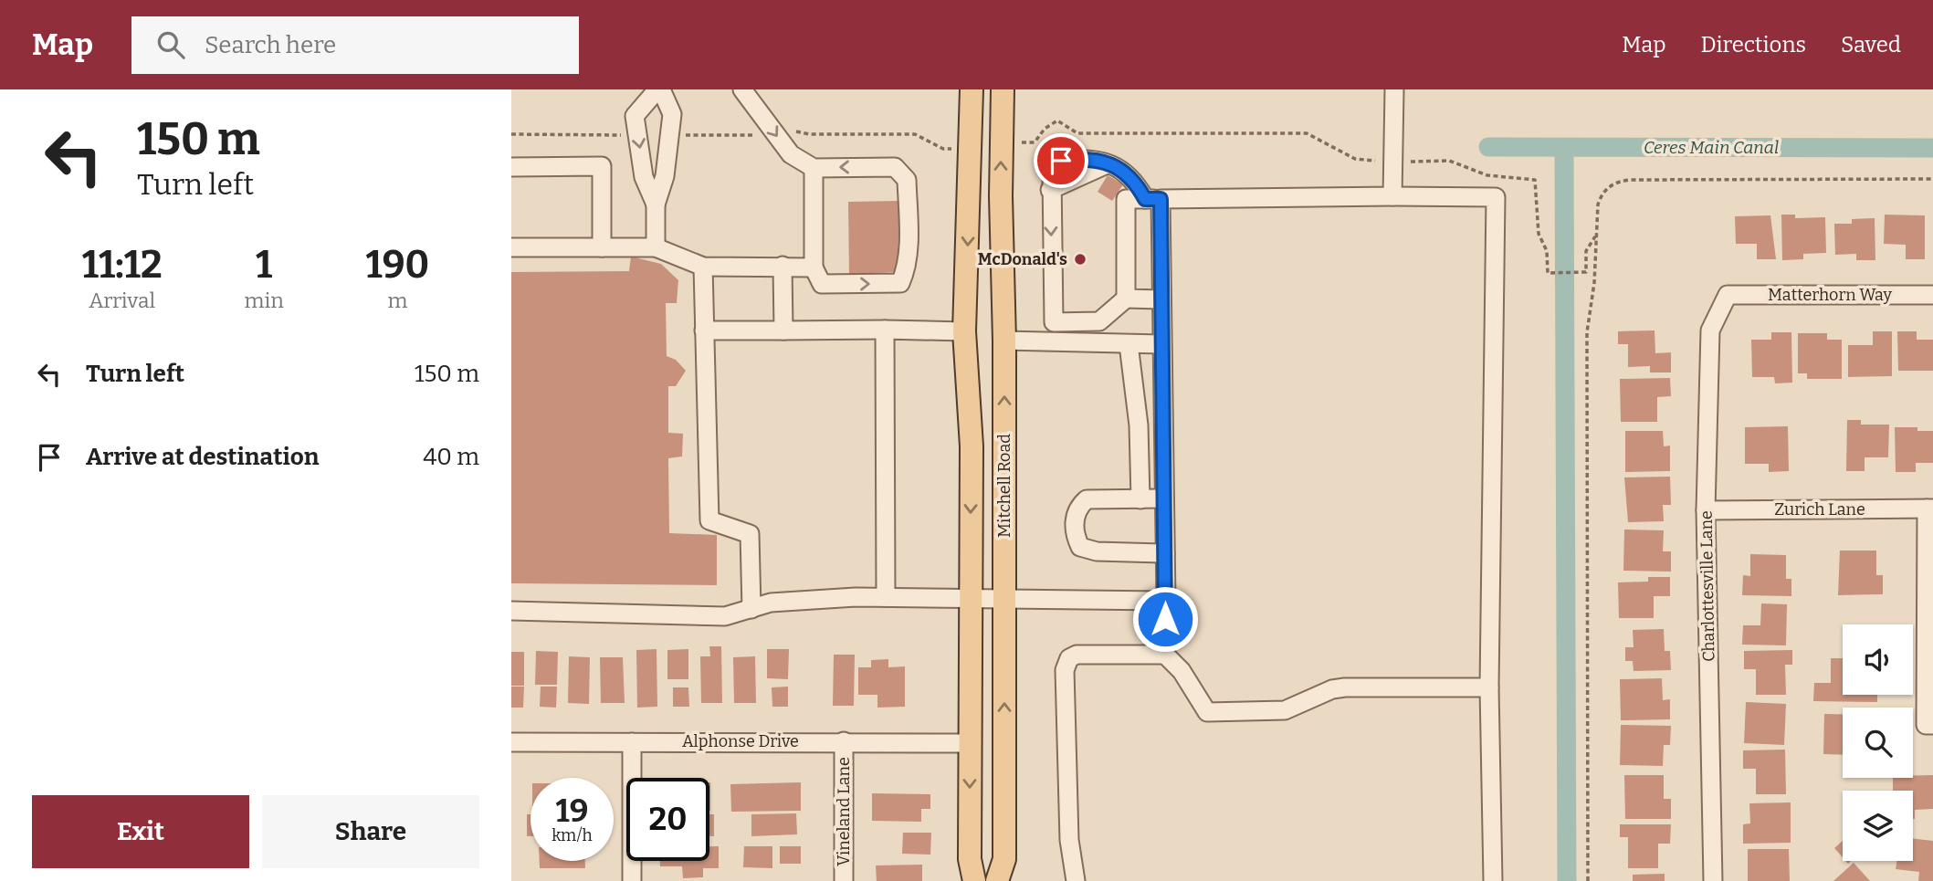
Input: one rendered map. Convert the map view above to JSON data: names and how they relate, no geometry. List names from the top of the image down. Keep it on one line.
{"streets":{"main road":["Mitchell Road"],"street":["Matterhorn Way","Zurich Lane","Charlottesville Lane","Alphonse Drive","Vineland Lane"]},"crossings":[["Matterhorn Way","Charlottesville Lane"],["Mitchell Road","Alphonse Drive"],["Zurich Lane","Charlottesville Lane"],["Alphonse Drive","Vineland Lane"]],"water":["Ceres Main Canal"],"places":["McDonald's"],"page":{"header":"Map","search":"Search here","nav":["Map","Directions","Saved"],"turn":["150 m","Turn left"],"eta":["11:12","Arrival","1","min","190","m"],"list":[{"name":"Turn left","value":"150 m"},{"name":"Arrive at destination","value":"40 m"}],"speed":"19 km/h","limit":"20","buttons":["Exit","Share"]}}
